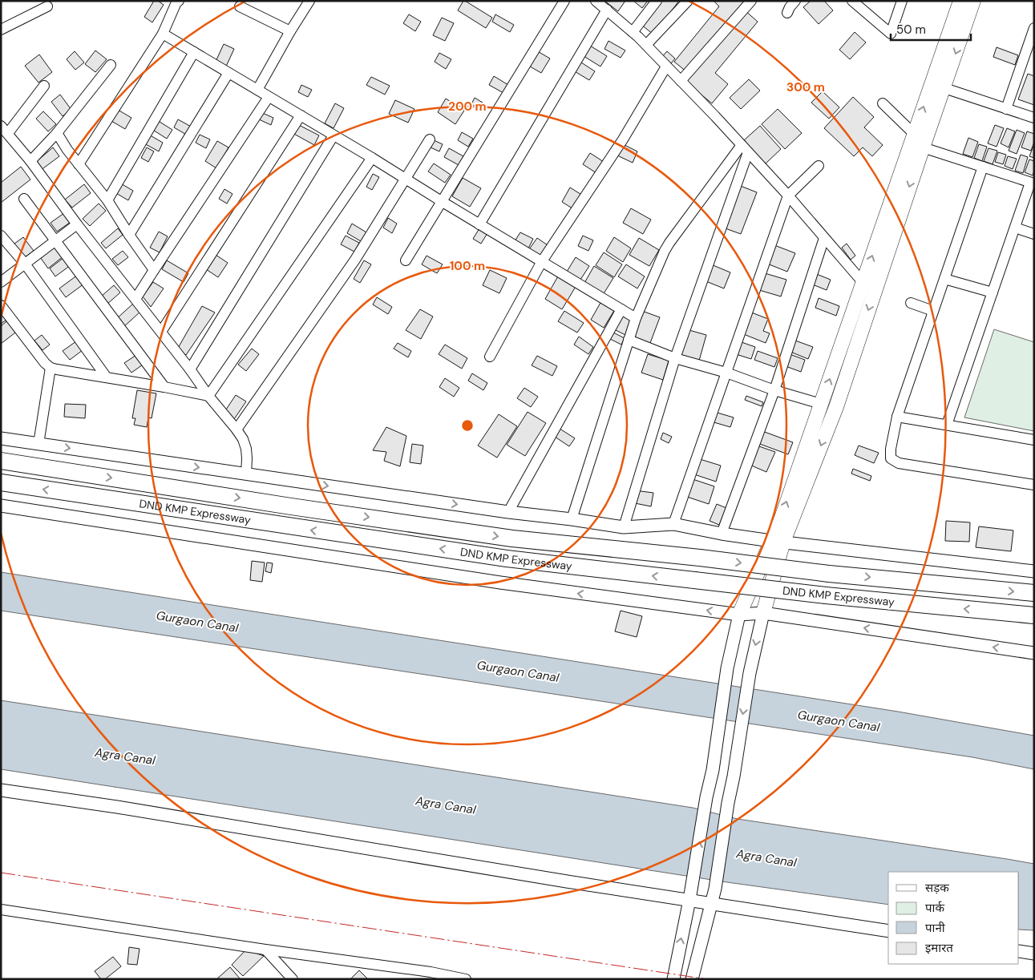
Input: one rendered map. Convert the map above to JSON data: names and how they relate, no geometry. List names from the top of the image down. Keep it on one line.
{"streets":{"highway":["DND KMP Expressway"]},"water":["Gurgaon Canal","Agra Canal"],"legend":["सड़क","पार्क","पानी","इमारत"],"scale_bar":"50 m","rings":["300 m","200 m","100 m"]}
